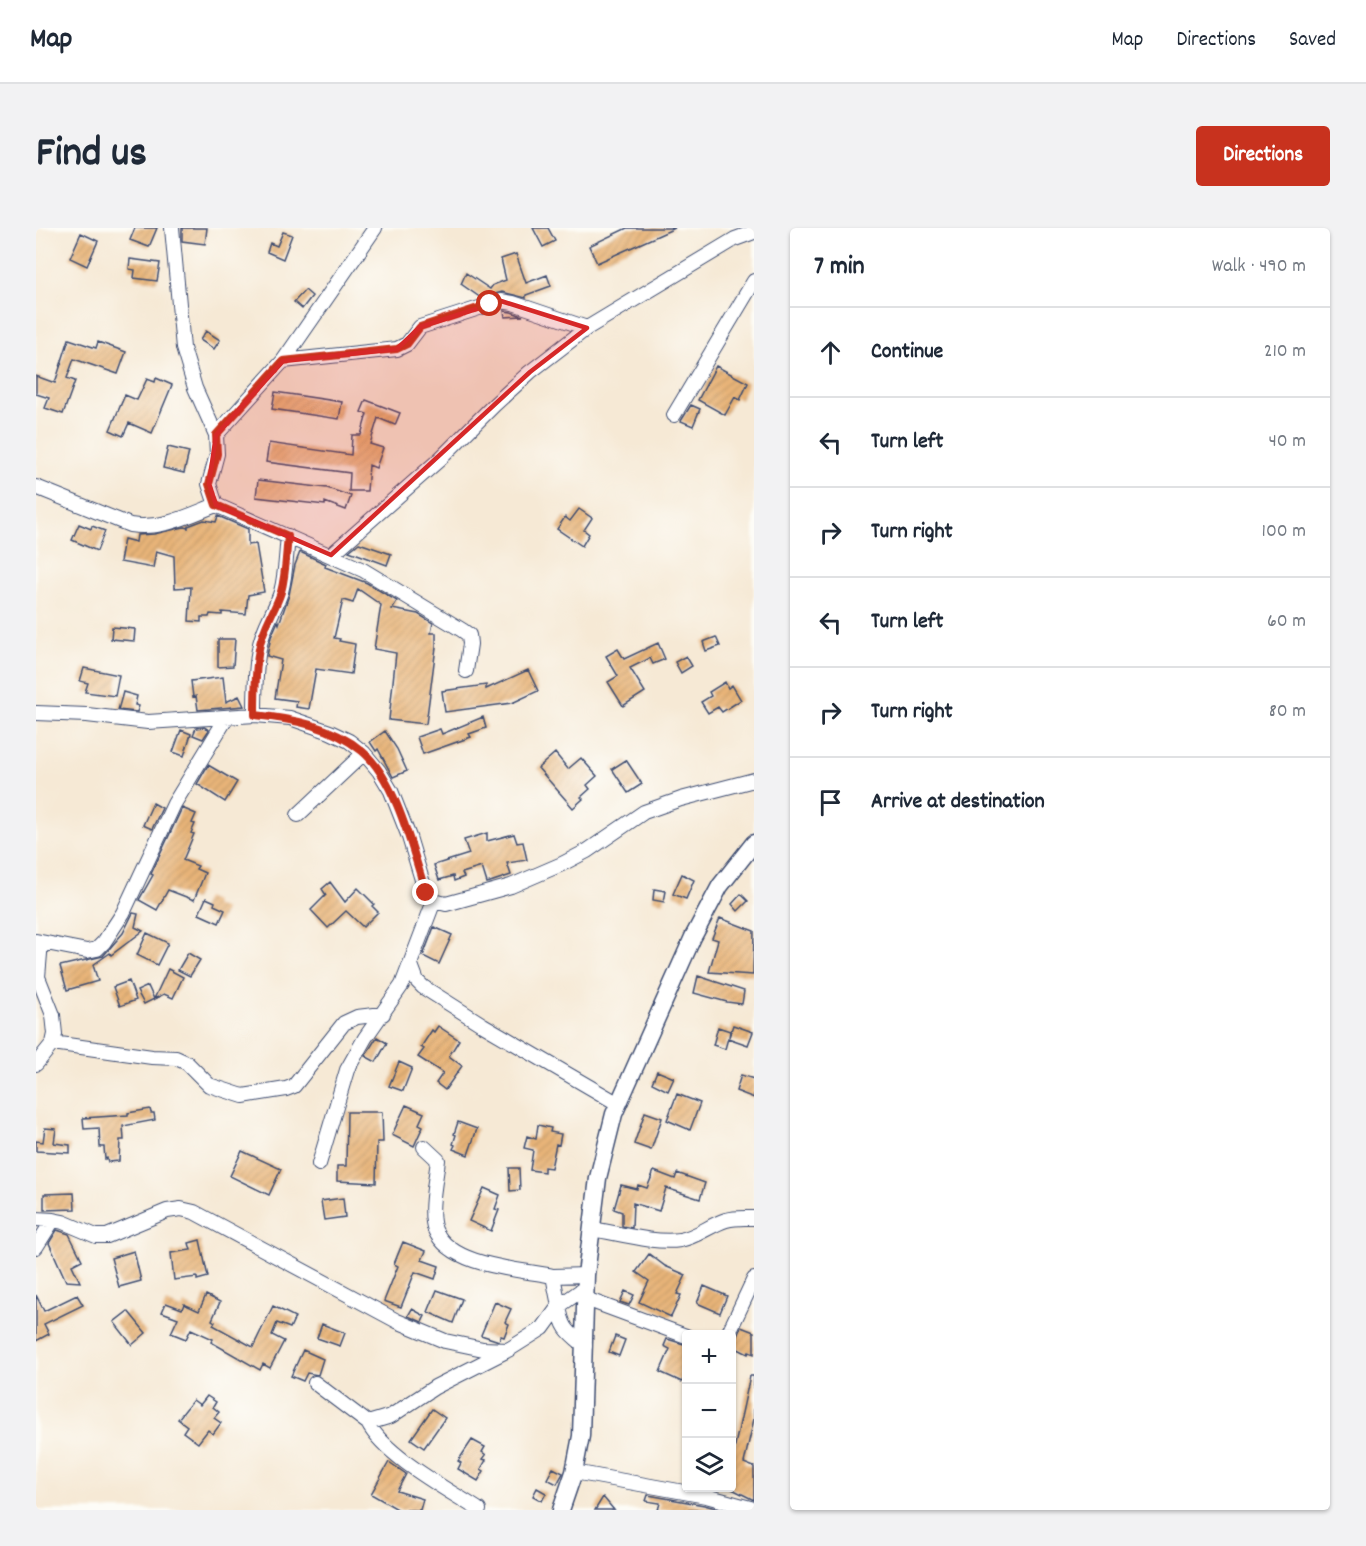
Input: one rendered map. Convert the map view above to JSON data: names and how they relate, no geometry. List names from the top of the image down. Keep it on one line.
{"page":{"header":"Map","nav":["Map","Directions","Saved"],"title":"Find us","buttons":"Directions","heading":["7 min","Walk · 490 m"],"list":[["Continue","210 m"],["Turn left","40 m"],["Turn right","100 m"],["Turn left","60 m"],["Turn right","80 m"],"Arrive at destination"],"map_buttons":["+","−"]}}
